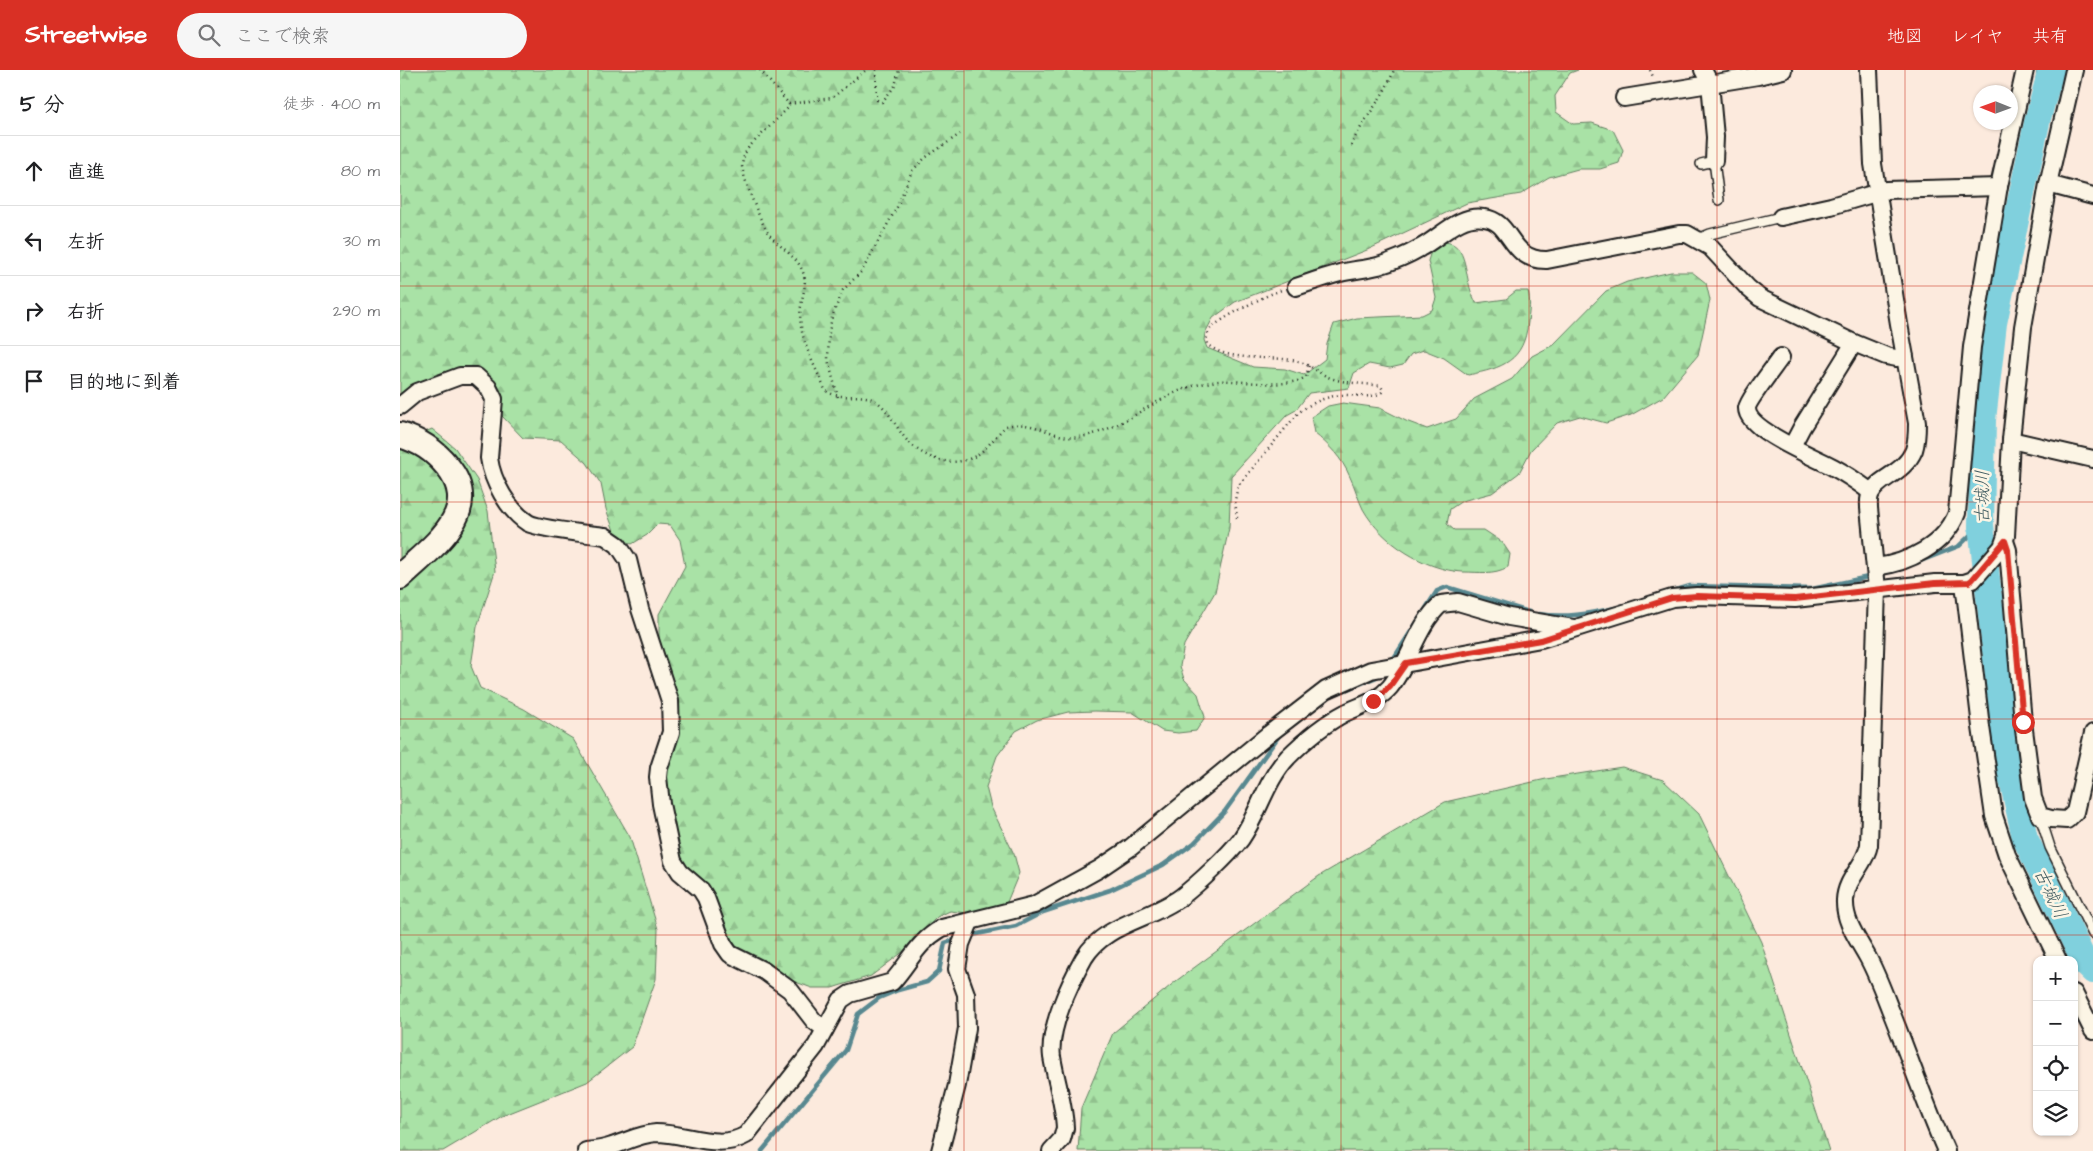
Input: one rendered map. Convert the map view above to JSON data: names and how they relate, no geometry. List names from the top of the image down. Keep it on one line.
{"water":["古城川"],"north":"left","page":{"header":"Streetwise","search":"ここで検索","nav":["地図","レイヤ","共有"],"heading":["5 分","徒歩 · 400 m"],"list":[["直進","80 m"],["左折","30 m"],["右折","290 m"],"目的地に到着"],"map_buttons":["+","−"]}}
